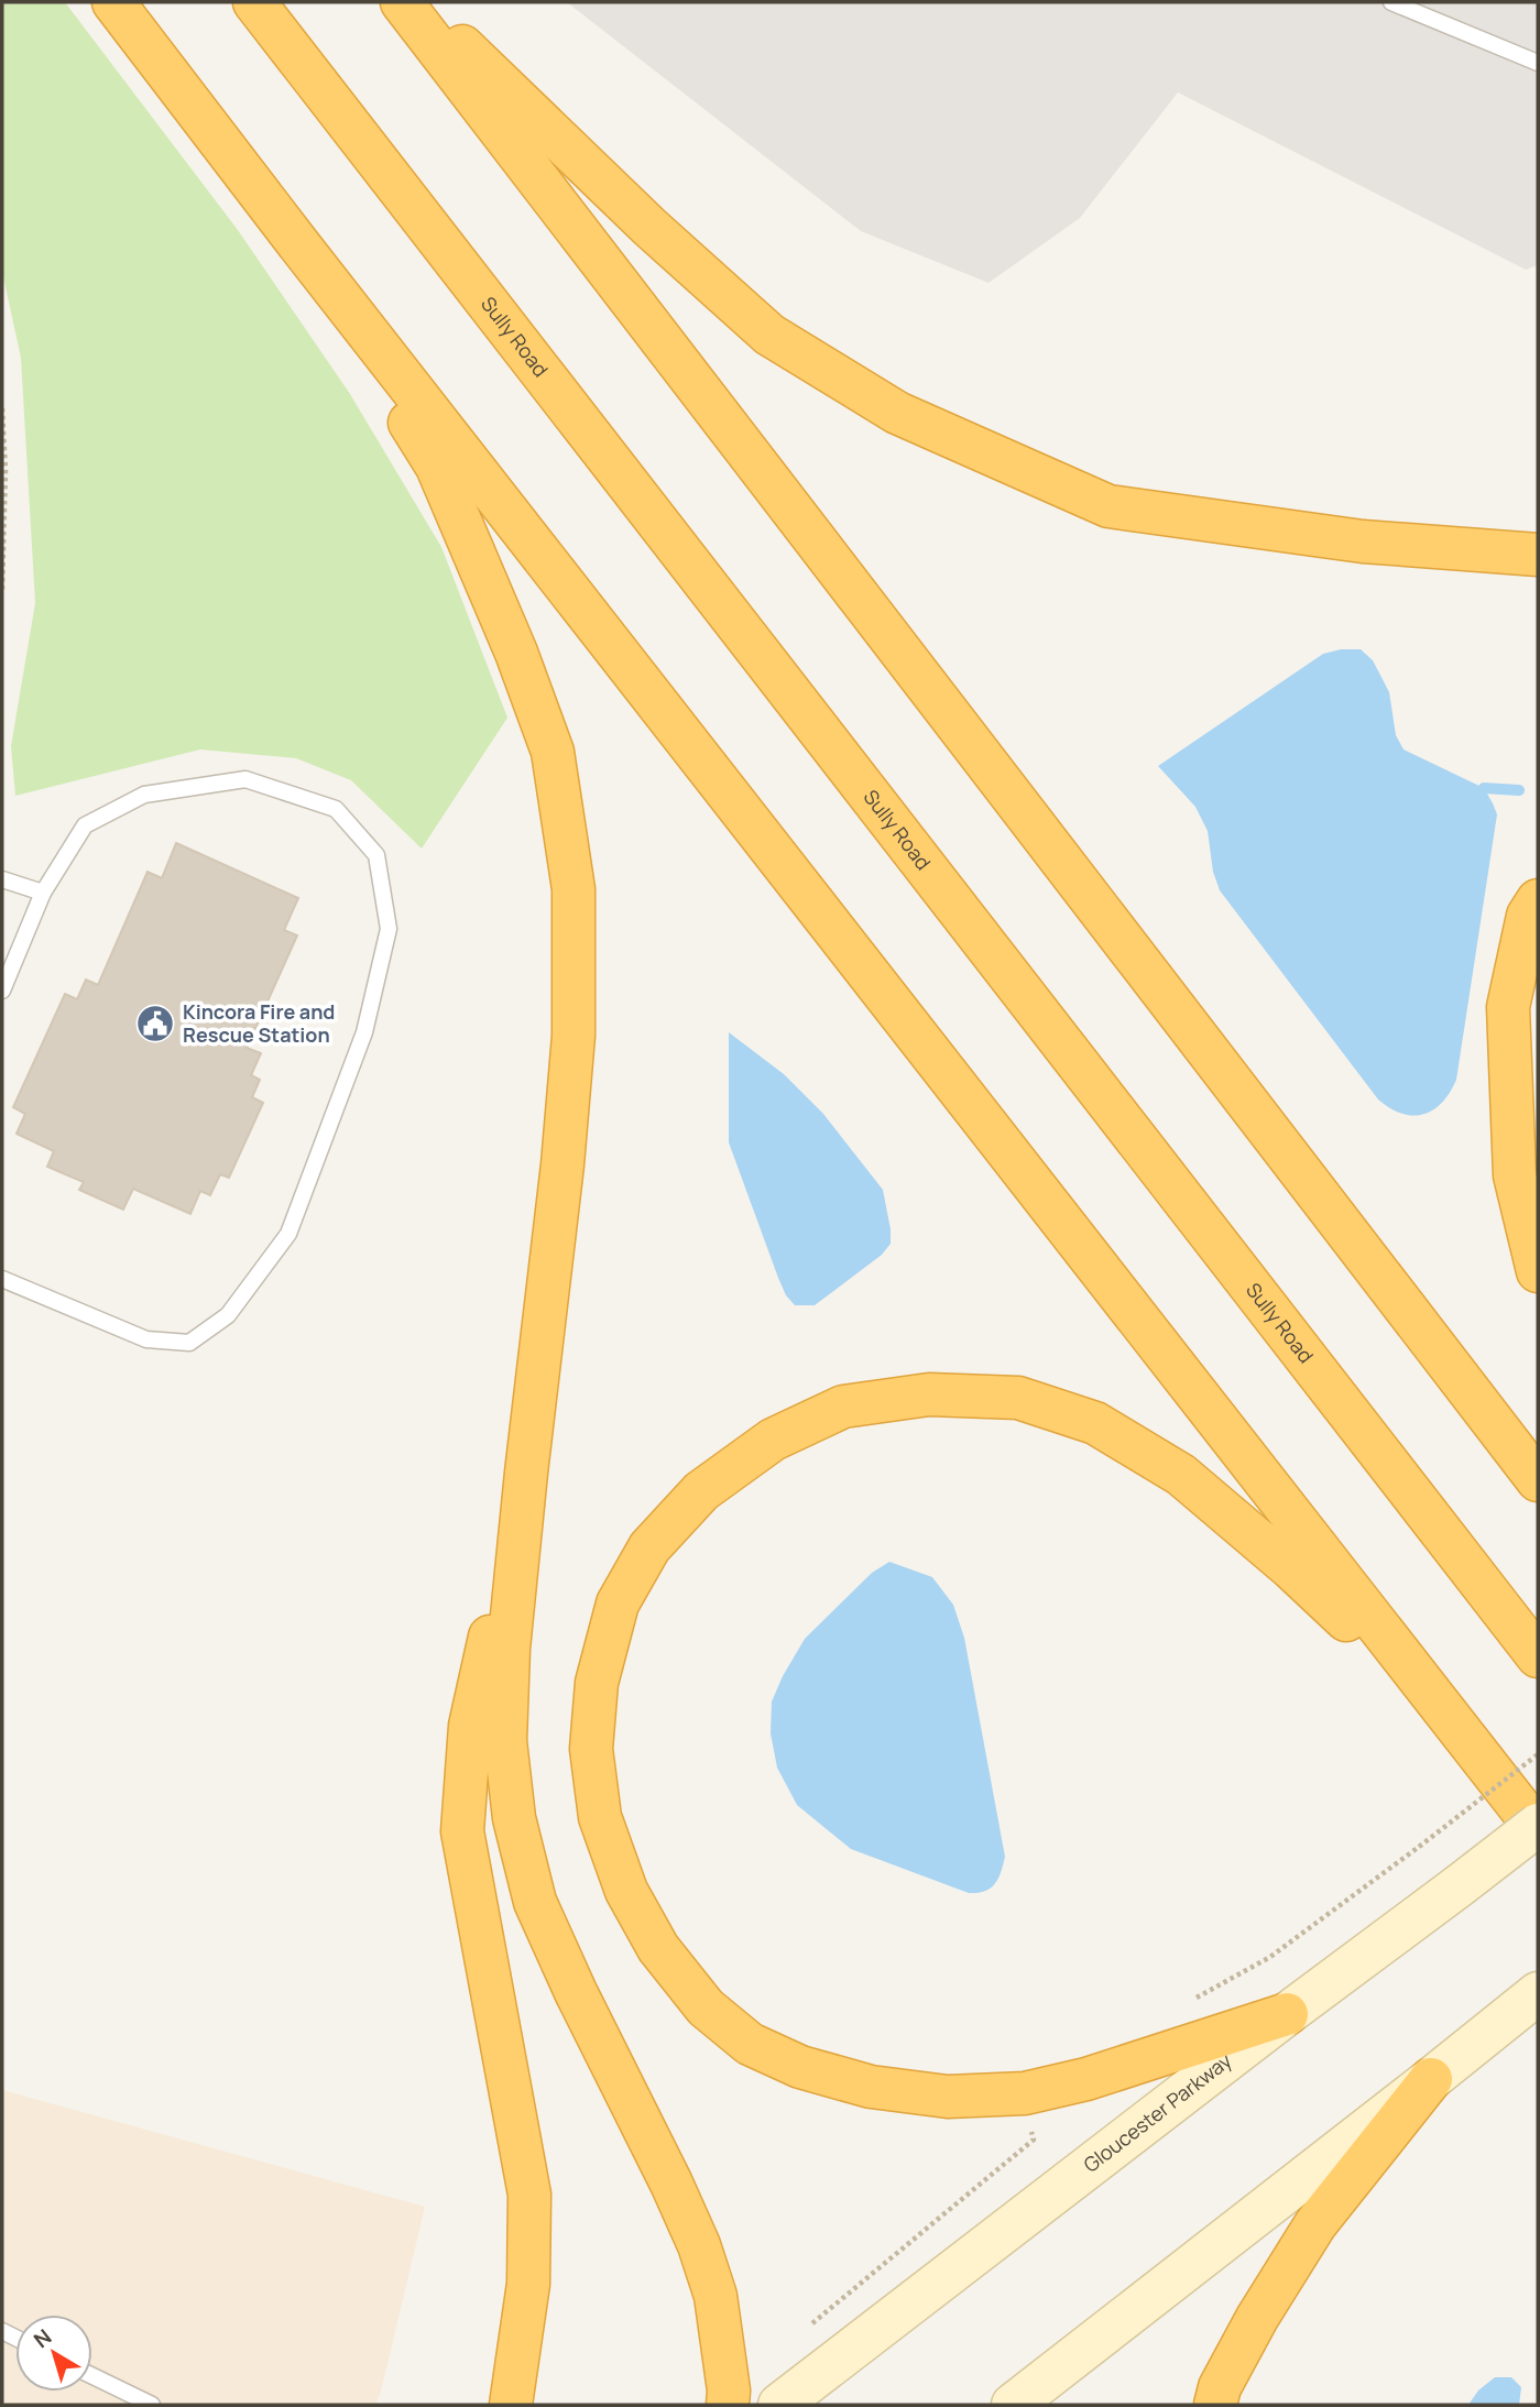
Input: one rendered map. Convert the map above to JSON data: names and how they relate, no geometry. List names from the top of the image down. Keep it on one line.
{"streets":{"highway":["Sully Road"],"main road":["Gloucester Parkway"]},"places":{"public building":["Kincora Fire and Rescue Station"]},"north":"top left"}
